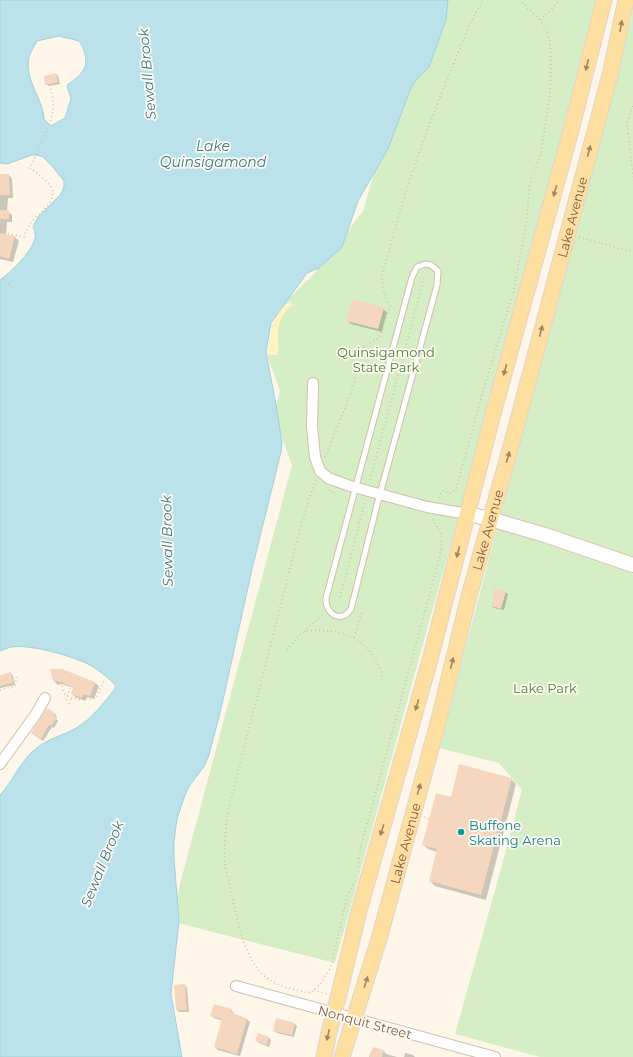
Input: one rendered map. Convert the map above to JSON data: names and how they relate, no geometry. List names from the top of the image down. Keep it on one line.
{"streets":{"main road":["Lake Avenue"],"street":["Nonquit Street"]},"crossings":[["Lake Avenue","Nonquit Street"]],"water":["Sewall Brook","Lake Quinsigamond"],"parks":["Quinsigamond State Park","Lake Park"],"places":["Buffone Skating Arena"]}
